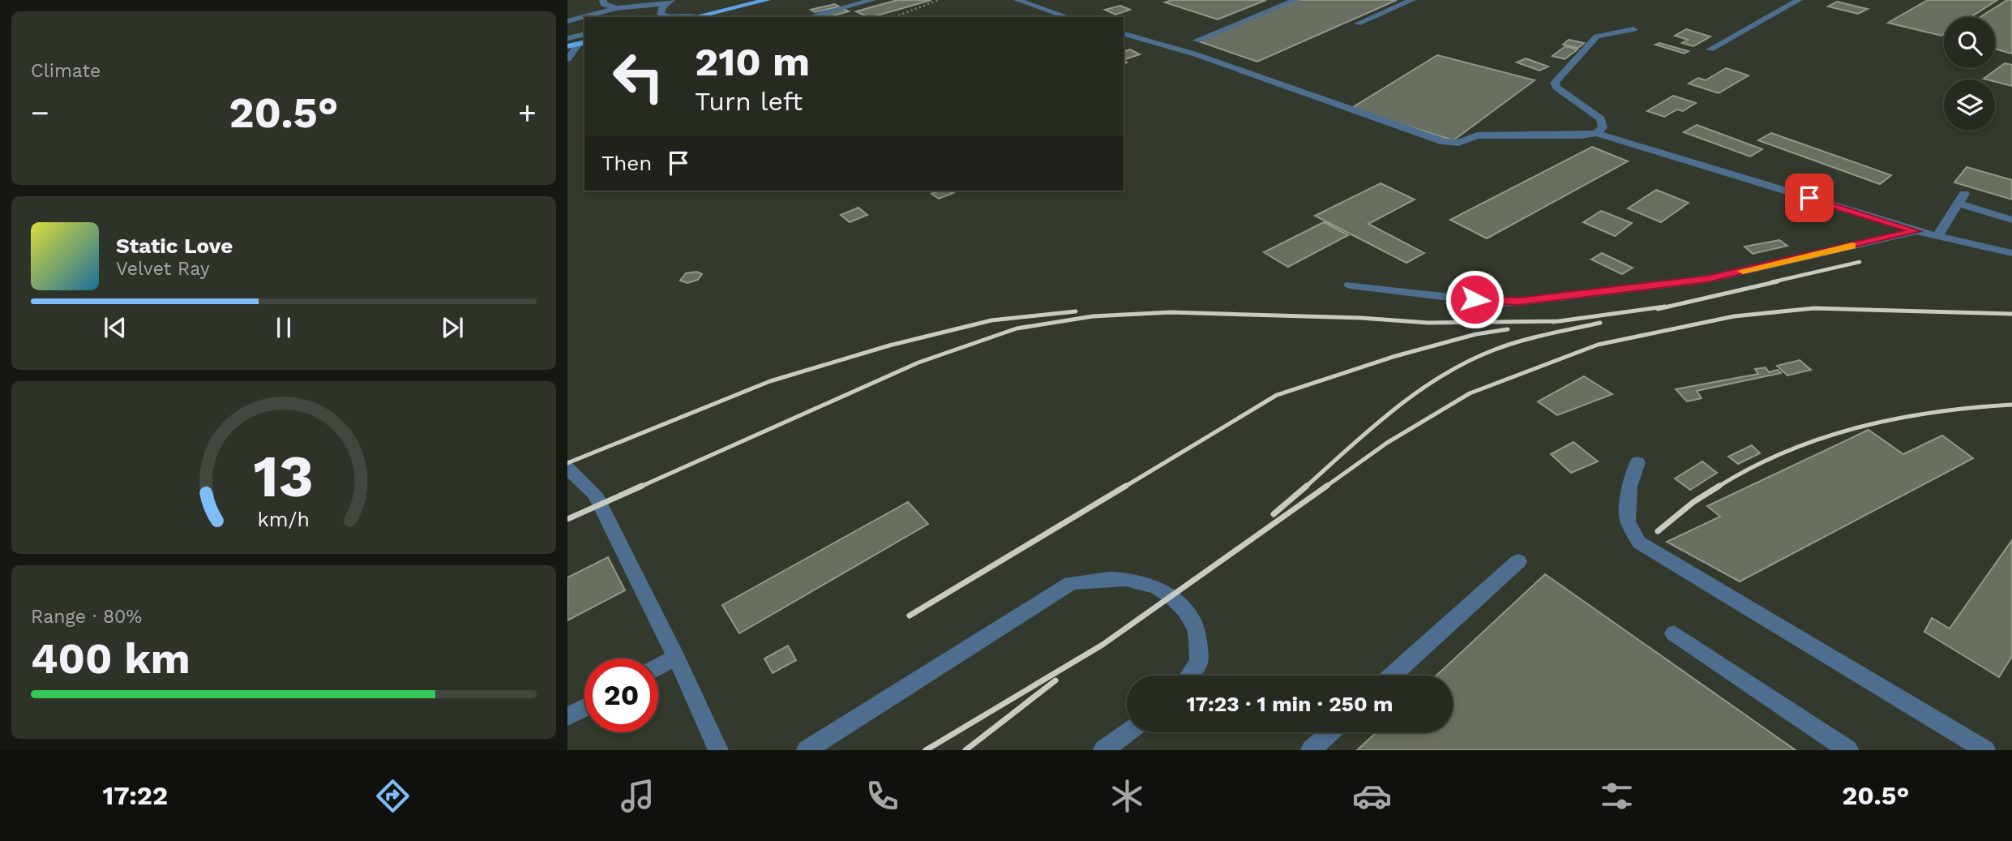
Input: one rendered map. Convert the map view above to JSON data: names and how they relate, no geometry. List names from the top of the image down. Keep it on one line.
{"page":{"tile":["Climate",["Range · 80%","400 km"]],"turn":["210 m","Turn left"],"heat":["−","20.5°","+"],"then":"Then","song":["Static Love","Velvet Ray"],"limit":"20","trip":"17:23 · 1 min · 250 m","tabs":["17:22","20.5°"],"gauge":["13","km/h"]}}
